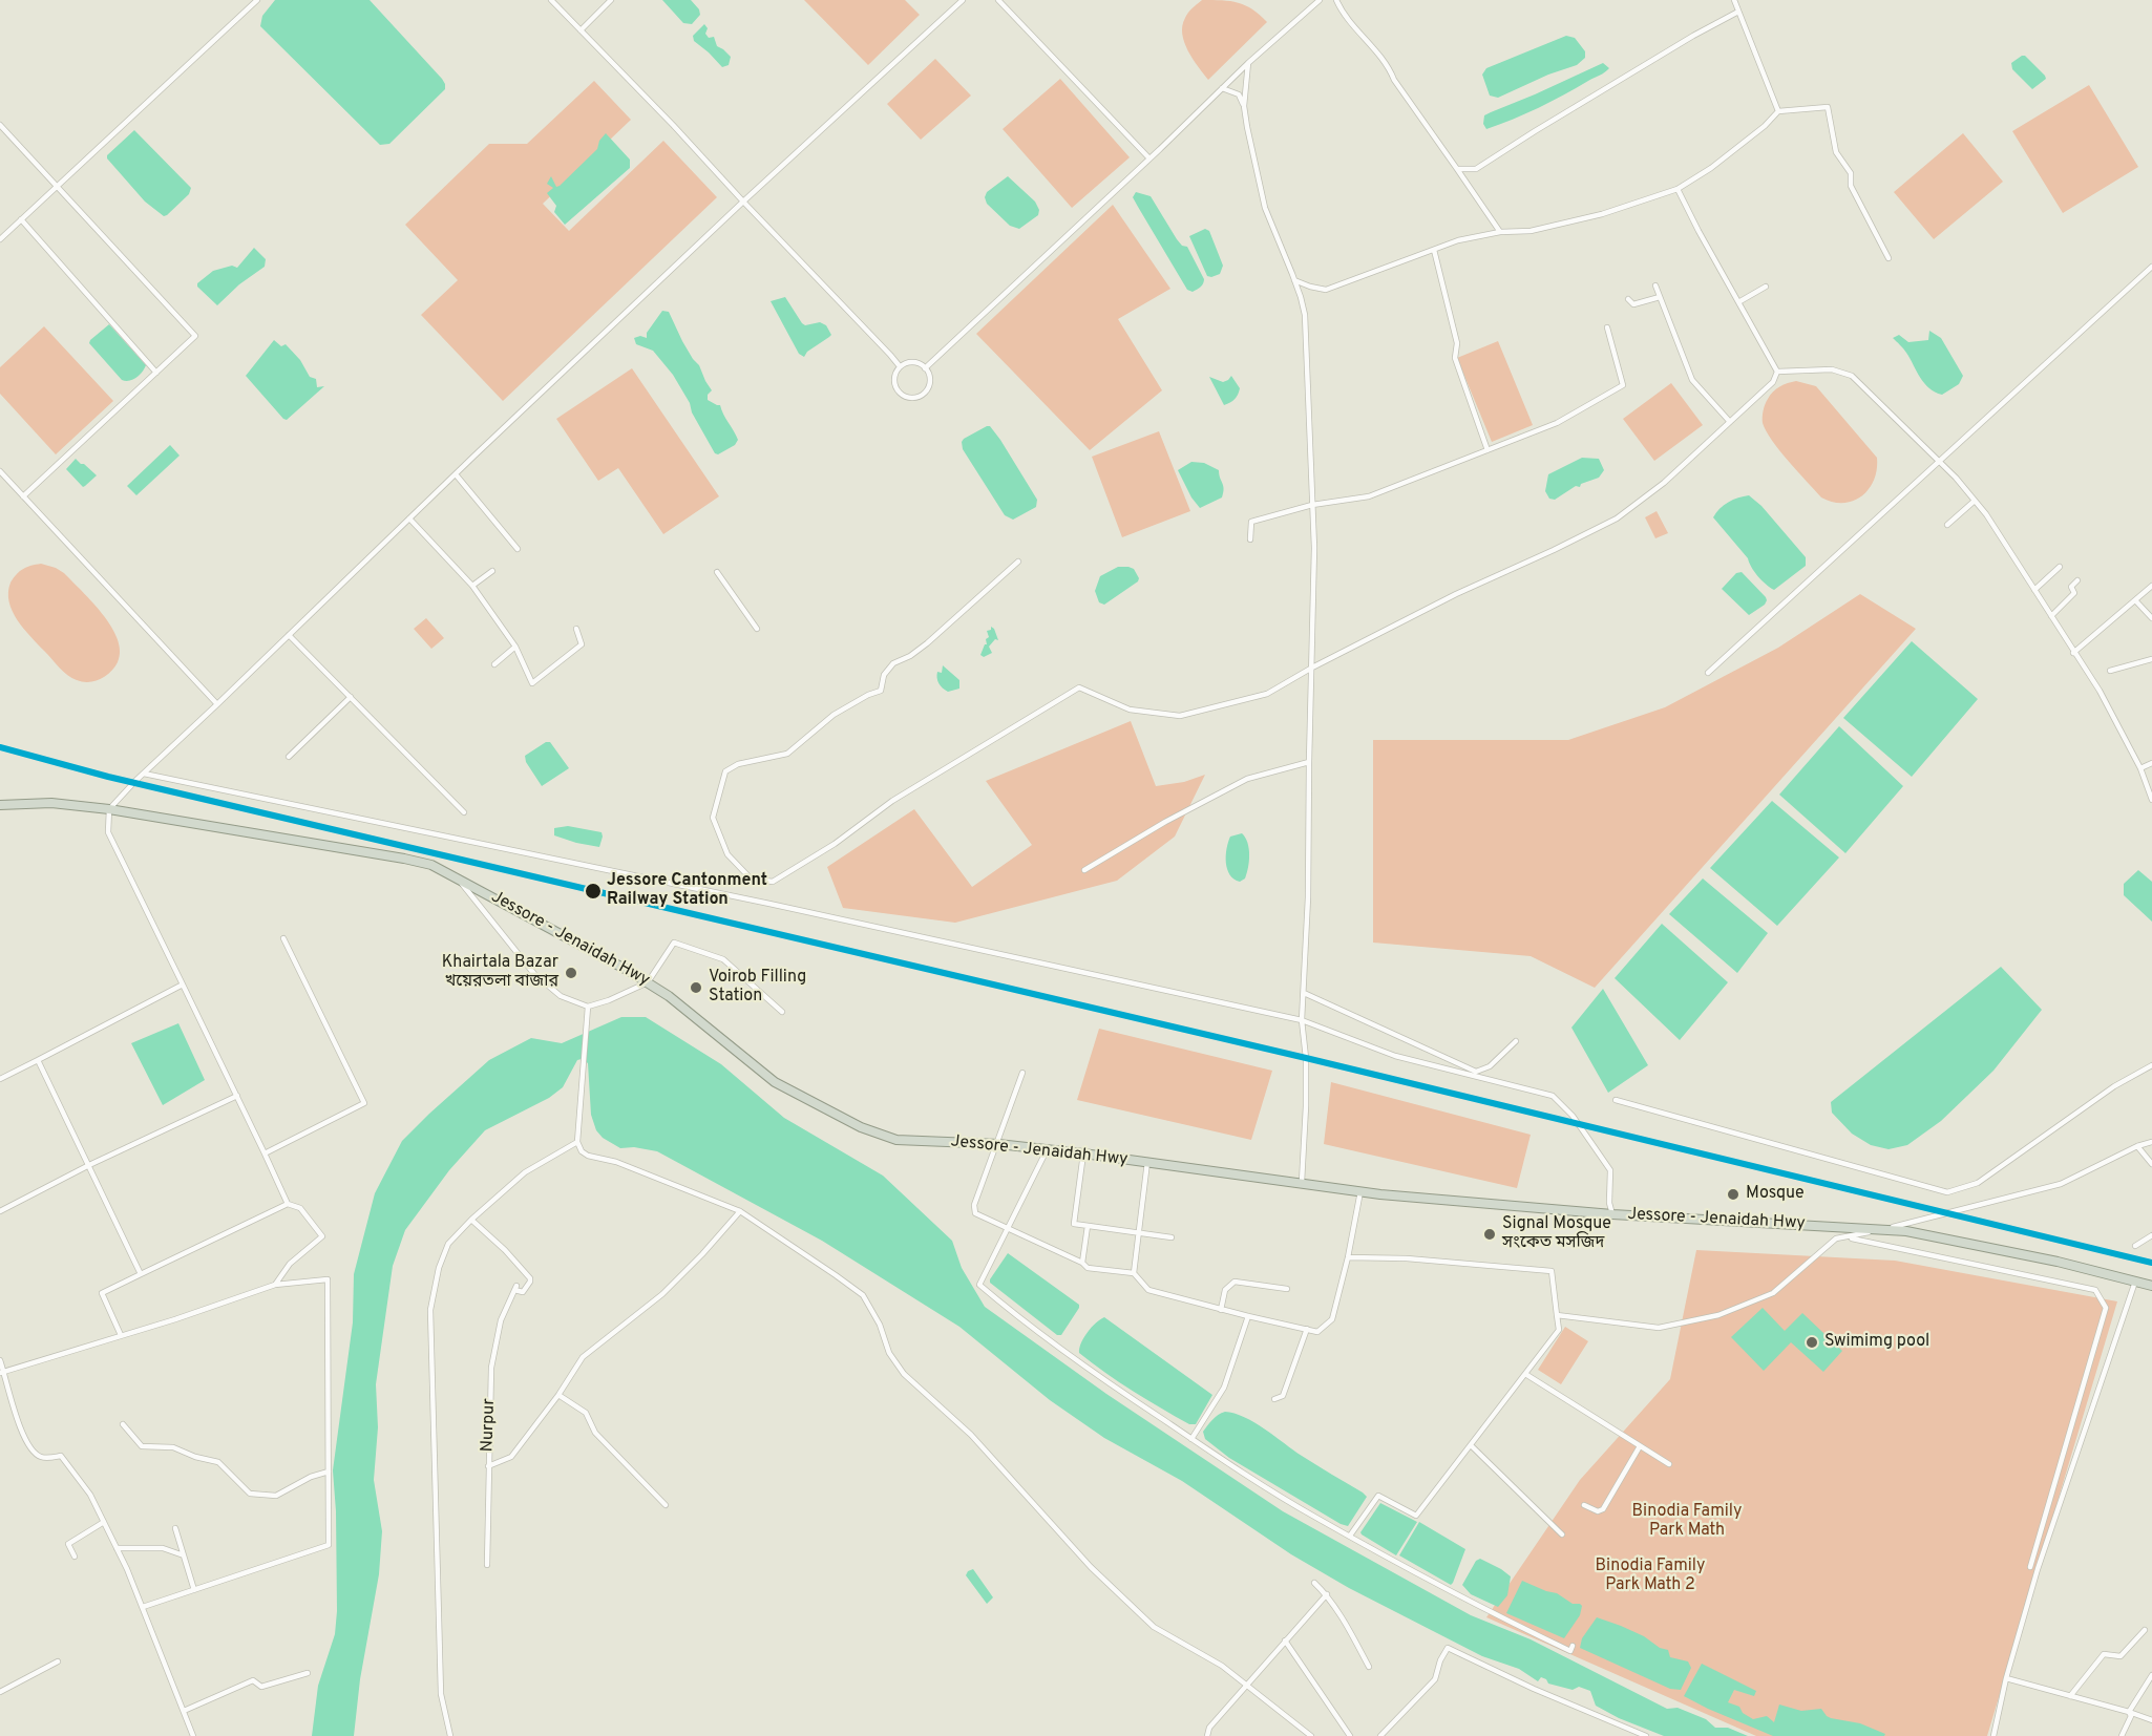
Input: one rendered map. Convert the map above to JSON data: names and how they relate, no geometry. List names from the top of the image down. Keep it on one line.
{"streets":{"highway":["Jessore - Jenaidah Hwy"],"street":["Nurpur"]},"parks":["Binodia Family Park Math","Binodia Family Park Math 2"],"places":["Jessore Cantonment Railway Station","Khairtala Bazar খয়েরতলা বাজার","Voirob Filling Station","Mosque","Signal Mosque সংকেত মসজিদ","Swimimg pool"]}
